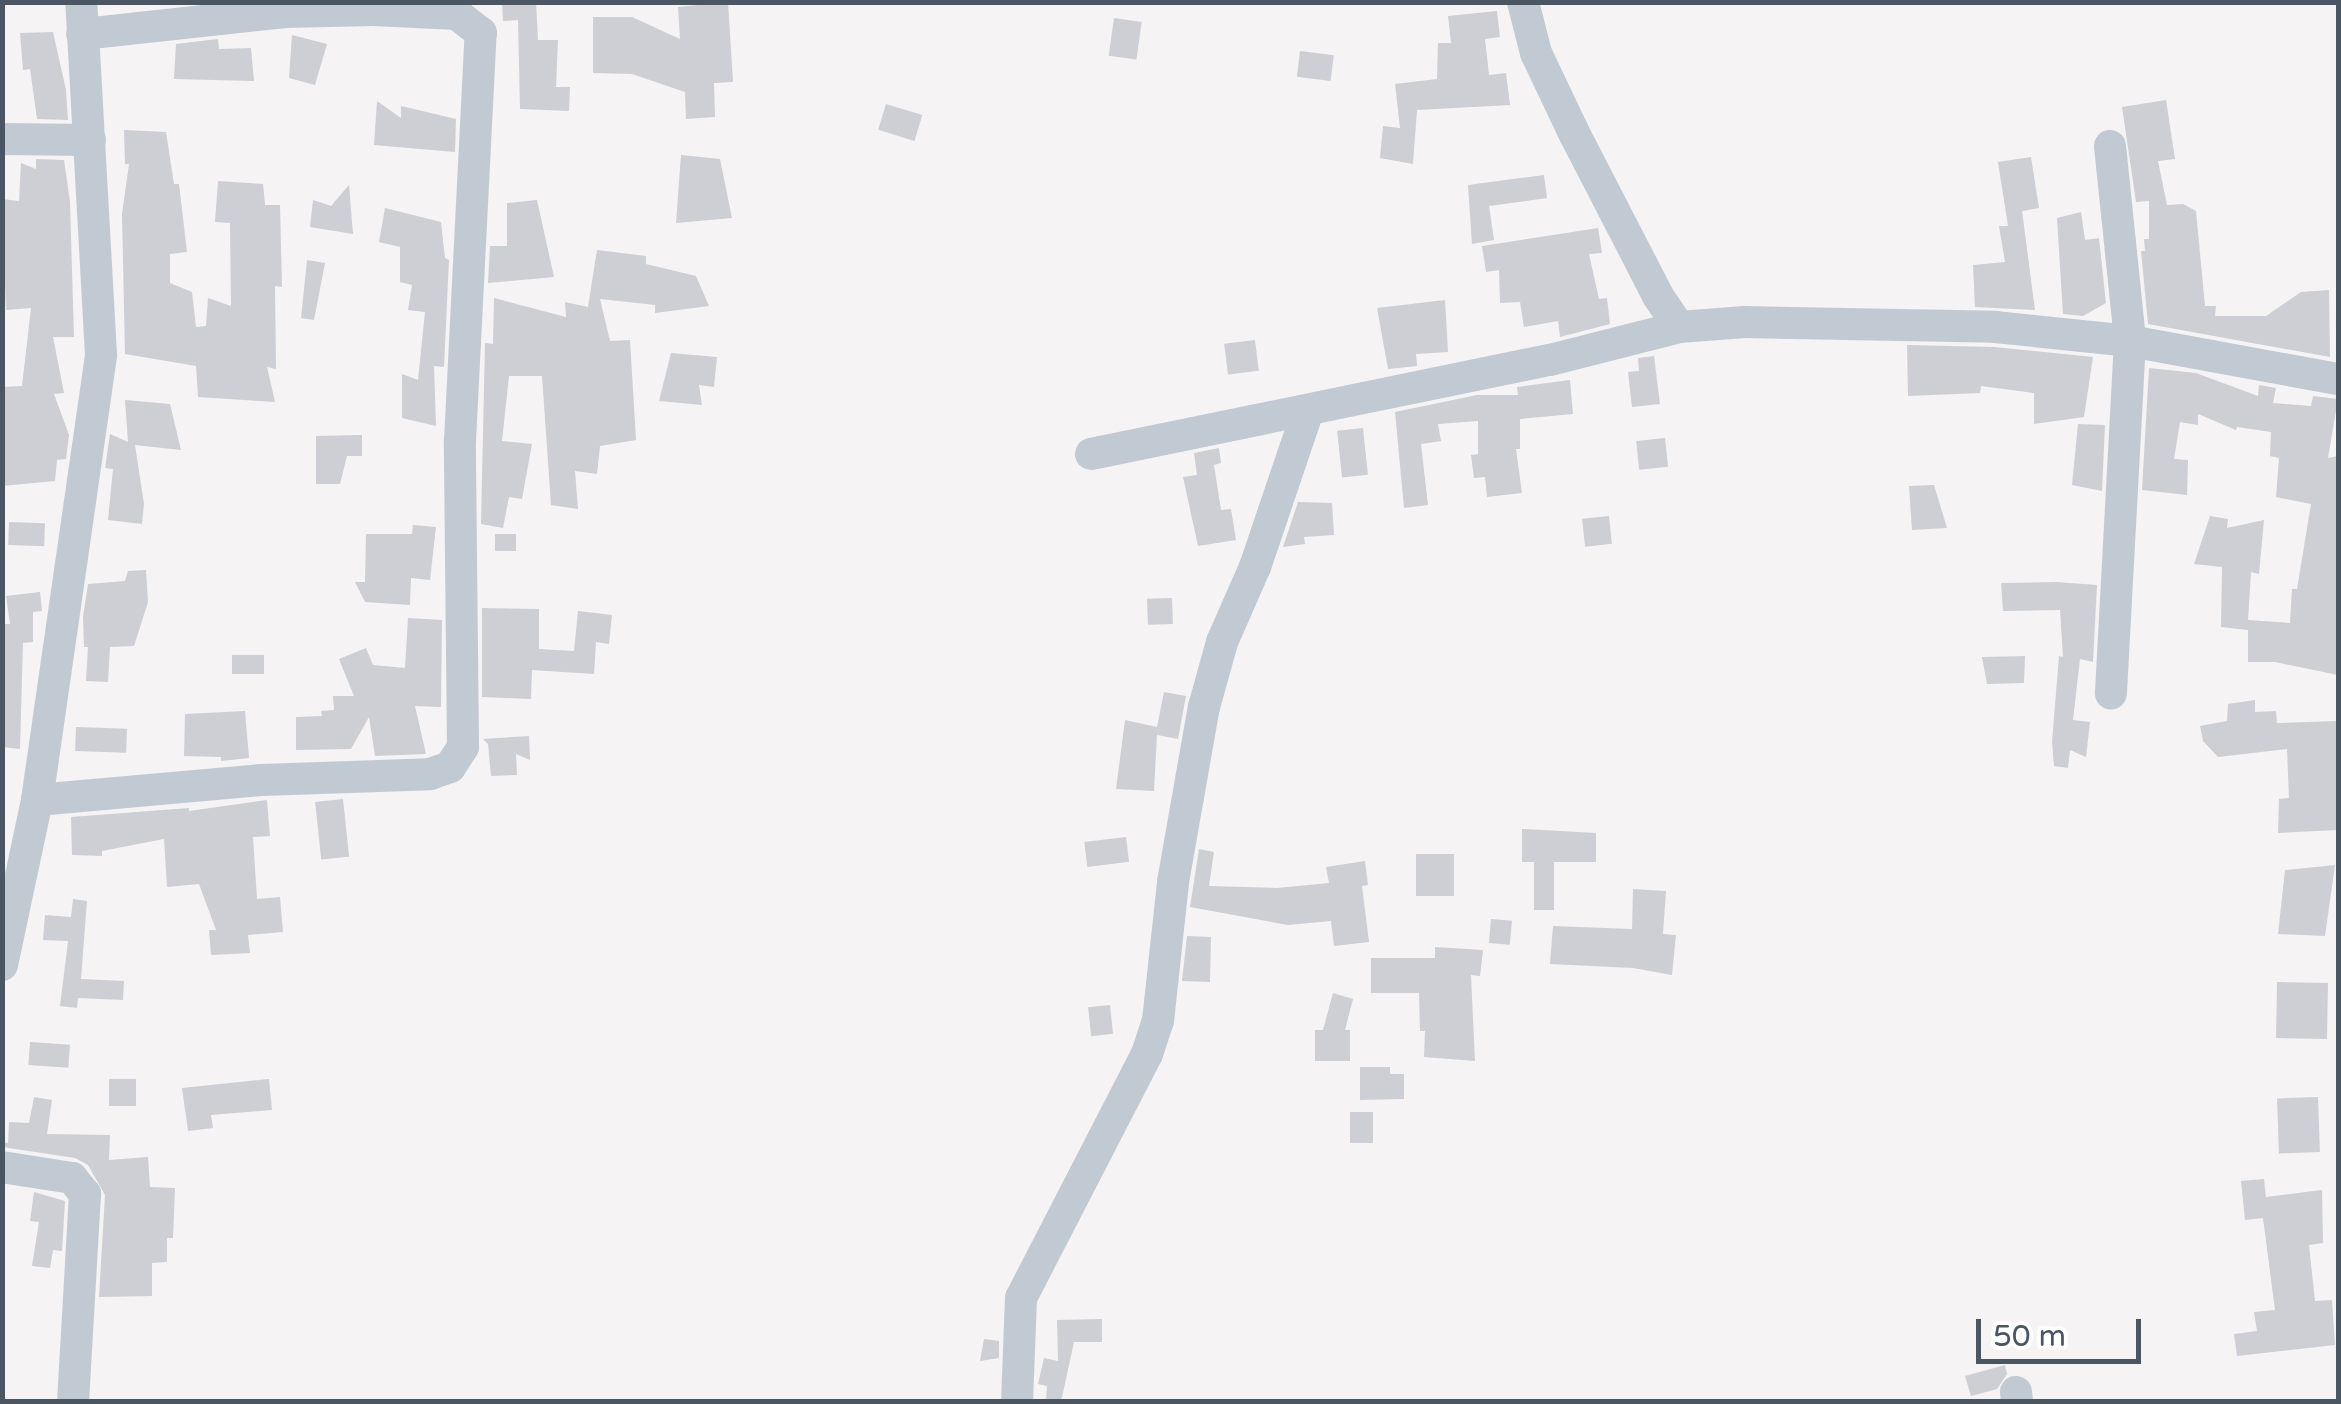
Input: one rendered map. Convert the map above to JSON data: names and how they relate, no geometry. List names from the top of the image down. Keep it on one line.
{"scale_bar":"50 m"}
